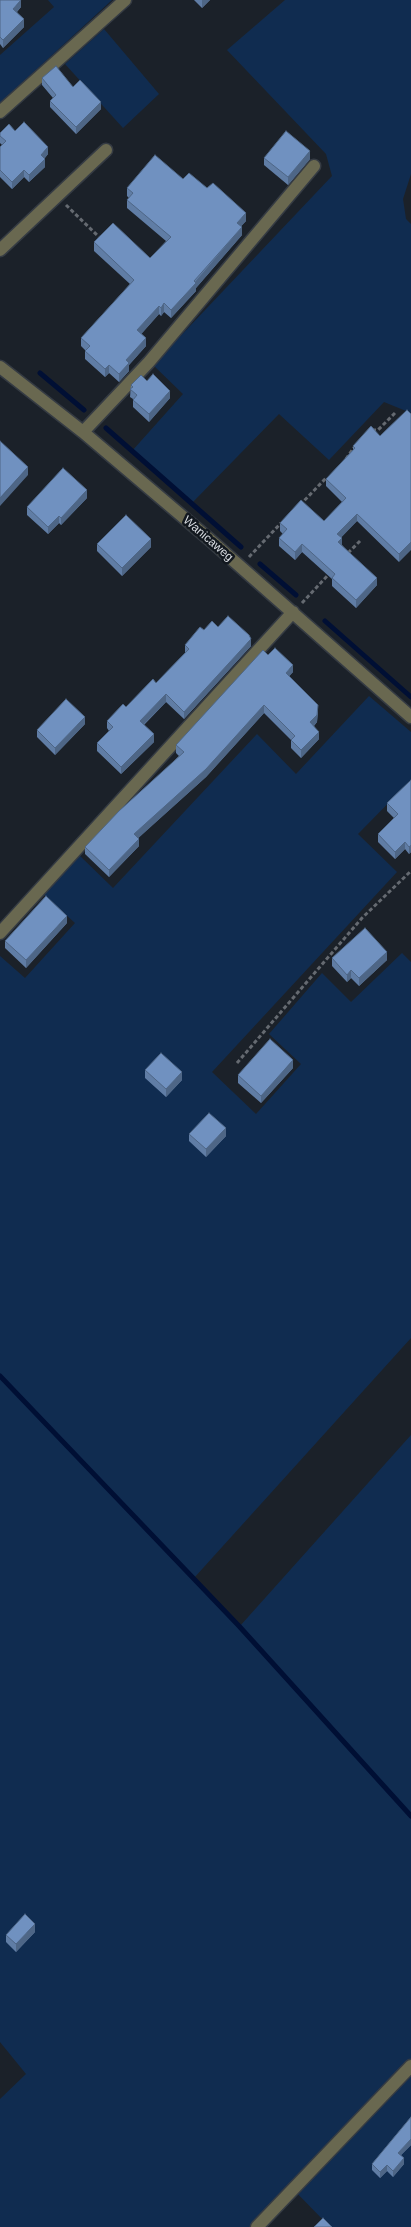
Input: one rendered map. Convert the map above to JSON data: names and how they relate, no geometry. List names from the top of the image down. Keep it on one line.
{"streets":{"street":["Wanicaweg"]}}
